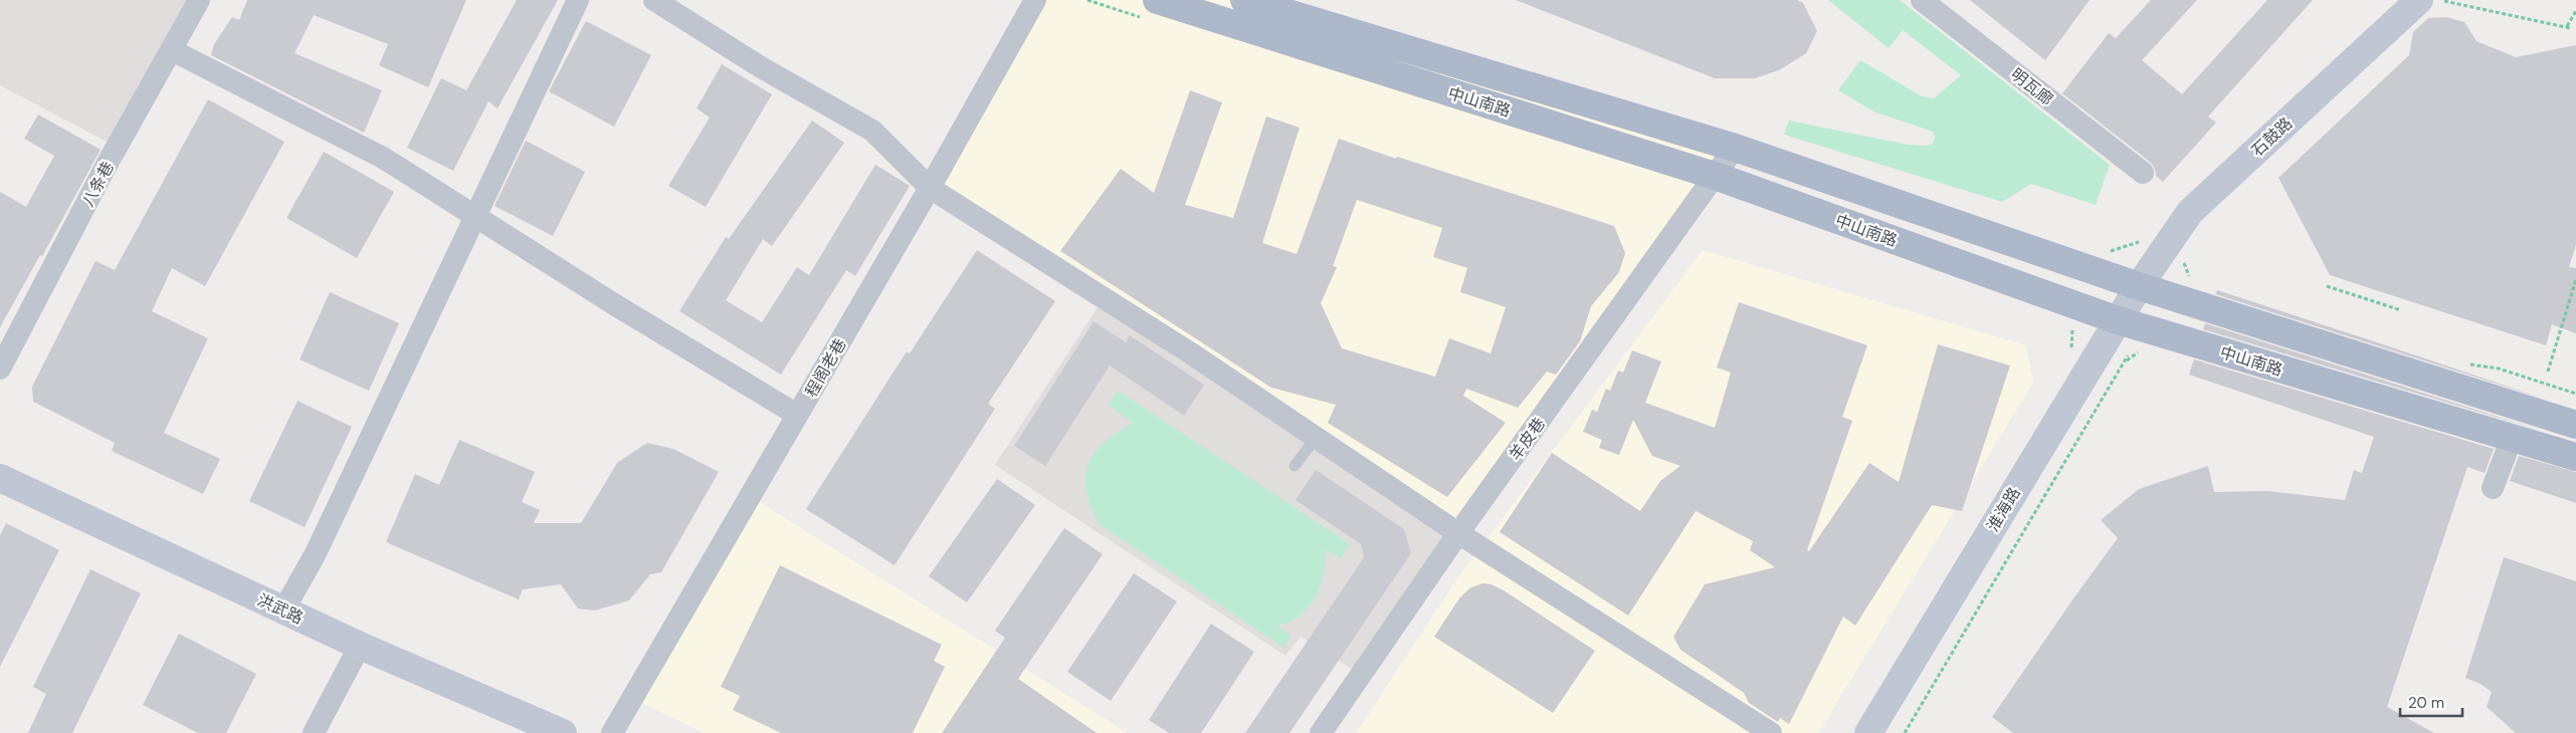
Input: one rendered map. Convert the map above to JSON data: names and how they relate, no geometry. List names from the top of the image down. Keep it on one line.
{"streets":{"main road":["中山南路","石鼓路","淮海路","洪武路"],"street":["明瓦廊","八条巷","程阁老巷","羊皮巷"]},"crossings":[["中山南路","石鼓路"],["中山南路","羊皮巷"],["中山南路","淮海路"],["石鼓路","淮海路"]],"scale_bar":"20 m"}
